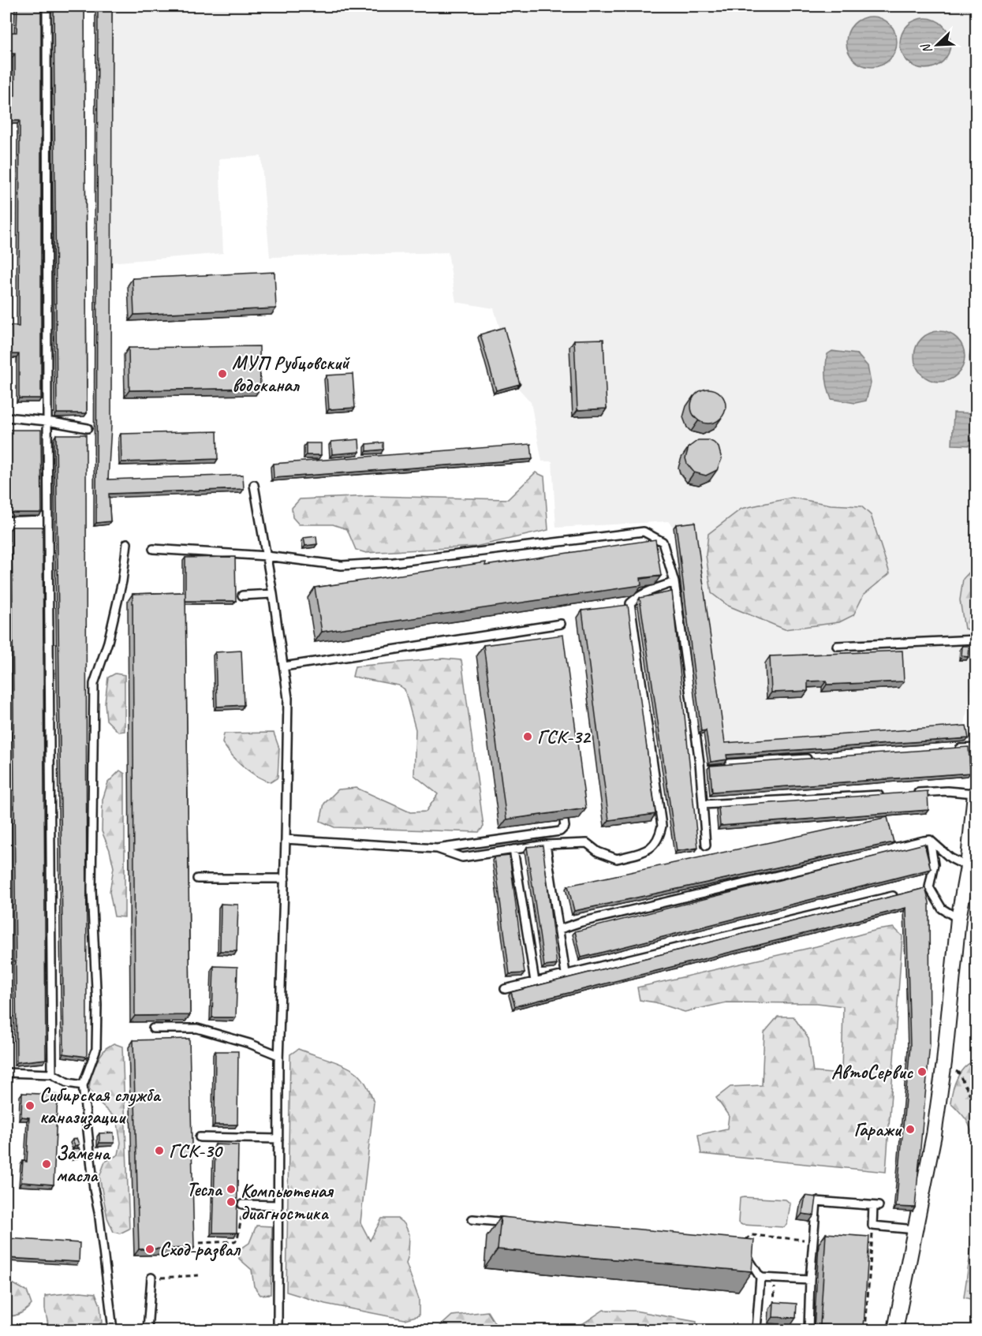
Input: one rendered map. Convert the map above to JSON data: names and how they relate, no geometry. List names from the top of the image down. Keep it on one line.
{"places":["МУП Рубцовский водоканал","ГСК-32","АвтоСервис","Сибирская служба каназизации","Гаражи","ГСК-30","Замена масла","Тесла","Компьютеная диагностика","Сход-развал"],"north":"bottom left"}
